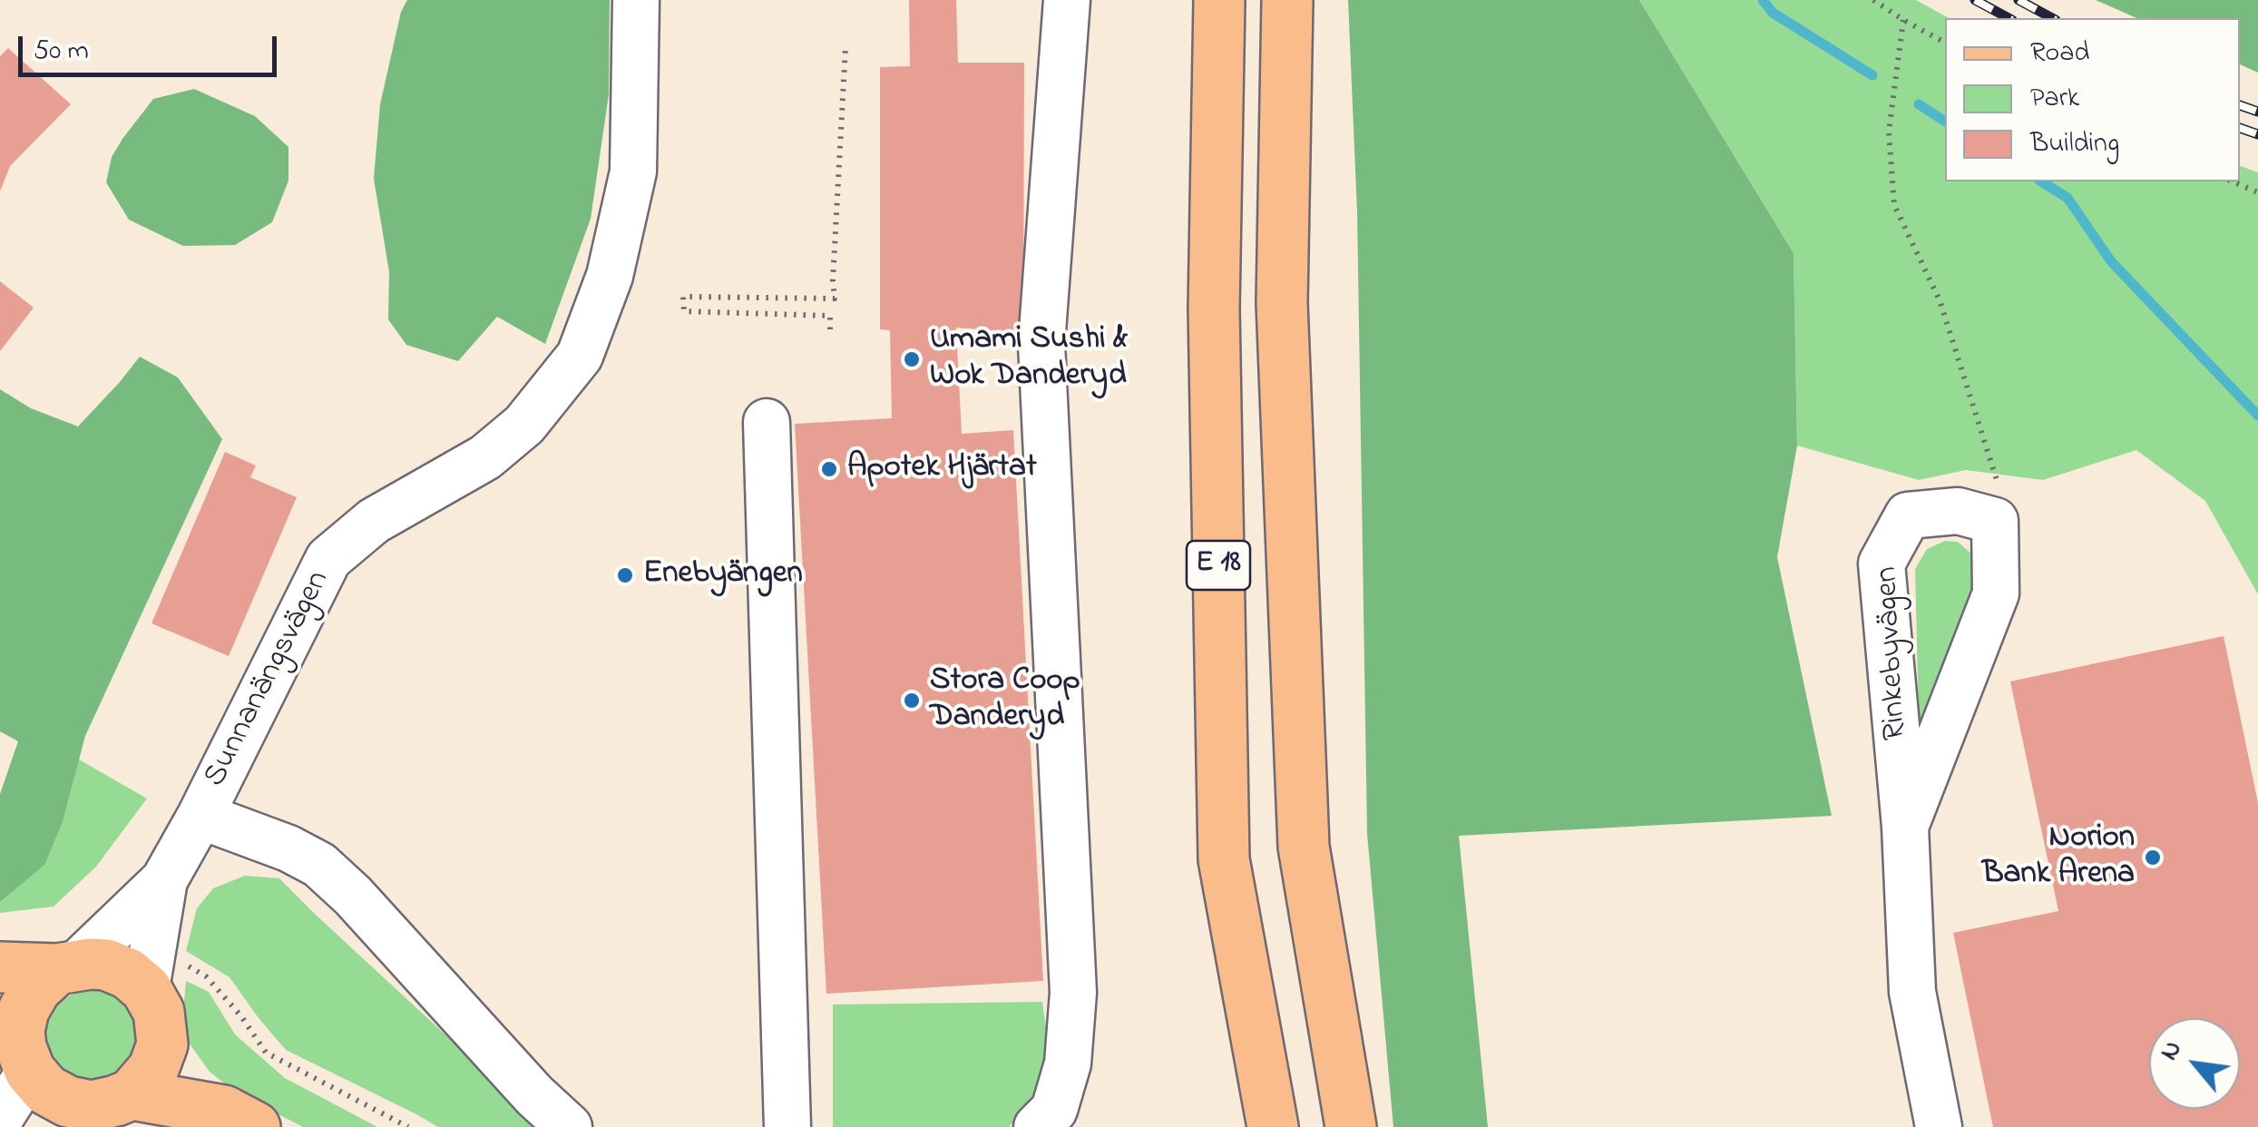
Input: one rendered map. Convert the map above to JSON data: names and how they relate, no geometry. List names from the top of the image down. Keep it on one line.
{"streets":{"main road":["E 18"],"street":["Rinkebyvägen","Sunnanängsvägen"]},"places":["Umami Sushi & Wok Danderyd","Apotek Hjärtat","Enebyängen","Stora Coop Danderyd","Norion Bank Arena"],"legend":["Road","Park","Building"],"scale_bar":"50 m","north":"top left"}
